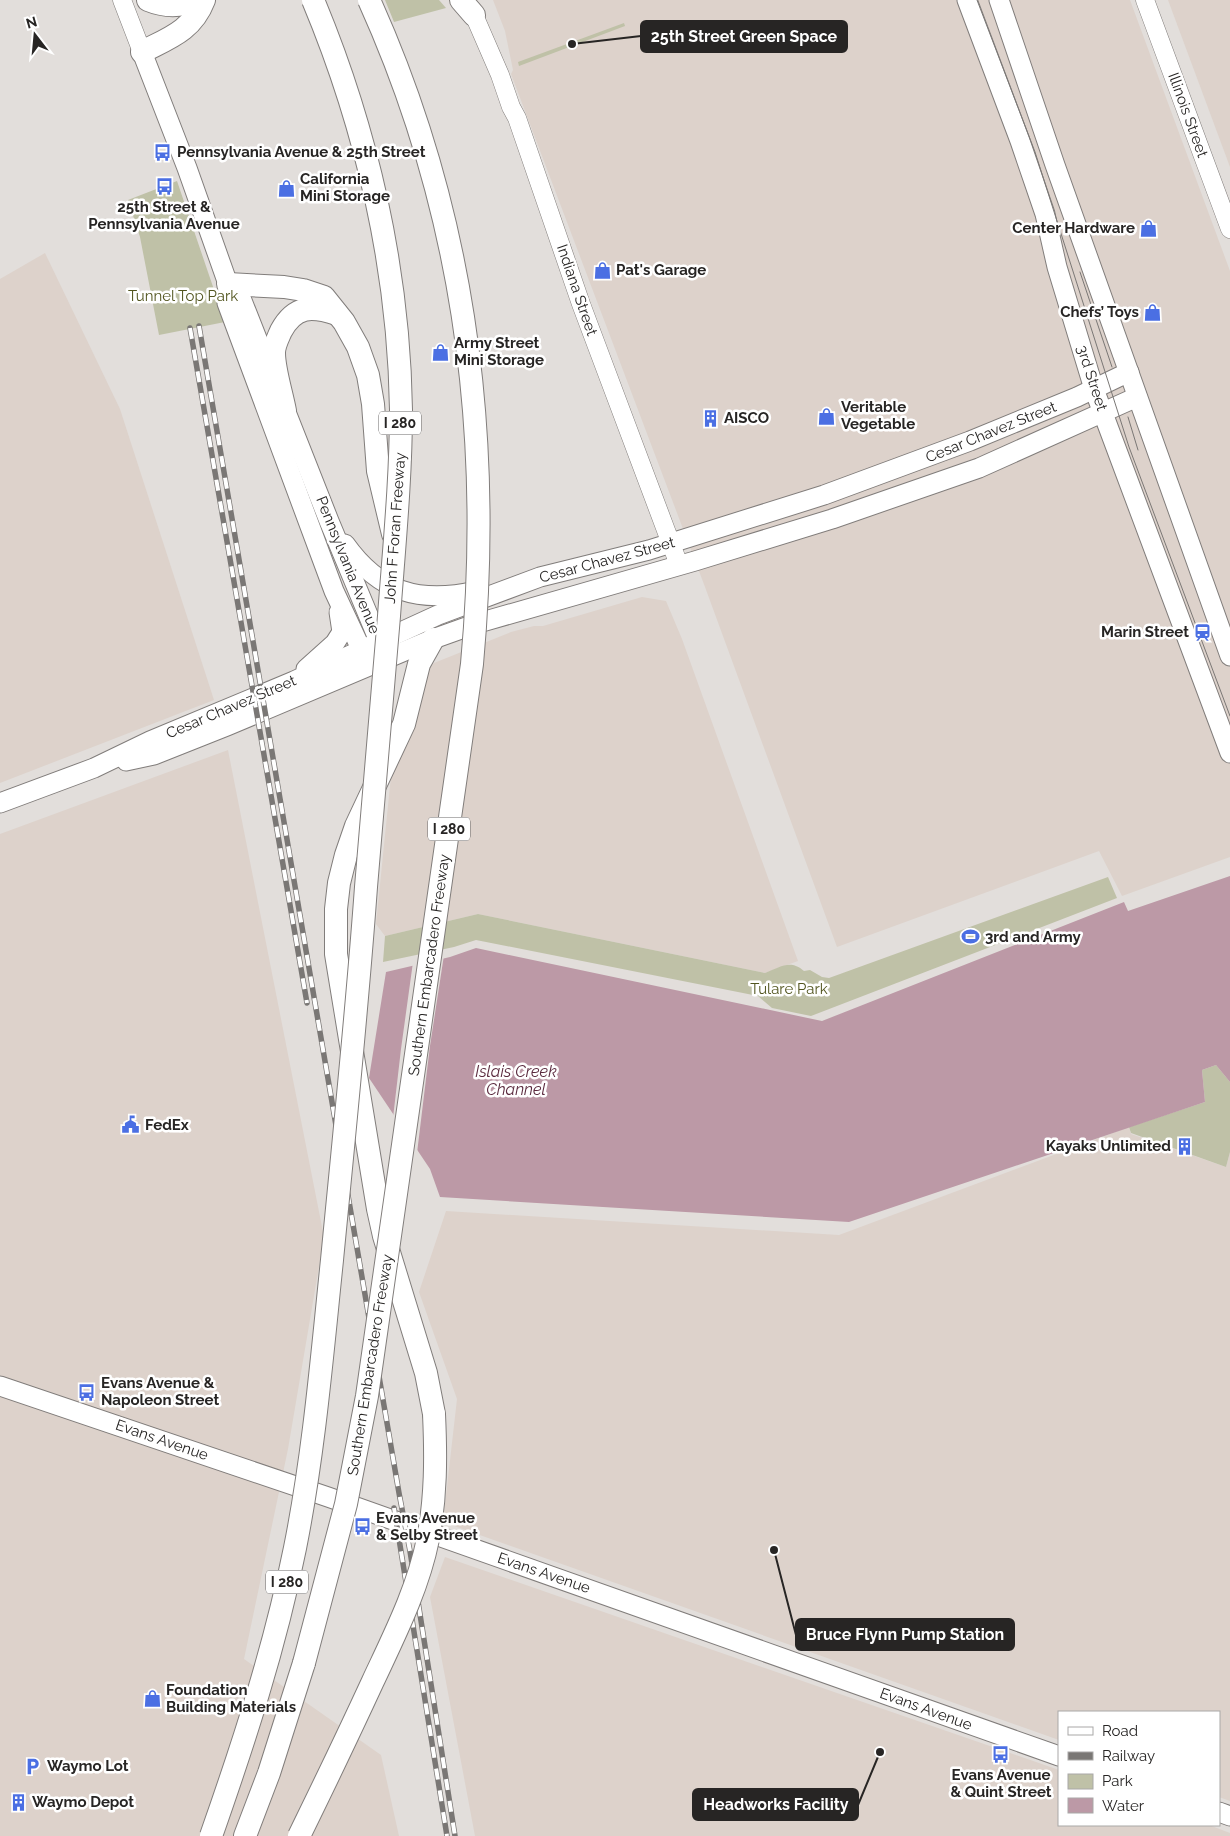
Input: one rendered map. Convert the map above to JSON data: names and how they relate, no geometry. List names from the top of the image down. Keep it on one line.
{"streets":{"highway":["I 280","John F Foran Freeway","Southern Embarcadero Freeway"],"main road":["Illinois Street","Indiana Street","3rd Street","Cesar Chavez Street","Pennsylvania Avenue","Evans Avenue"]},"crossings":[["Indiana Street","Cesar Chavez Street"],["3rd Street","Cesar Chavez Street"],["Cesar Chavez Street","Pennsylvania Avenue"]],"water":["Islais Creek Channel"],"parks":["Tunnel Top Park","Tulare Park"],"places":{"other":["25th Street Green Space","Bruce Flynn Pump Station","Headworks Facility"],"bus stop":["Pennsylvania Avenue & 25th Street","25th Street & Pennsylvania Avenue","Evans Avenue & Napoleon Street","Evans Avenue & Selby Street","Evans Avenue & Quint Street"],"shop":["California Mini Storage","Center Hardware","Pat's Garage","Chefs’ Toys","Army Street Mini Storage","Veritable Vegetable","Foundation Building Materials"],"building":["AISCO","Kayaks Unlimited","Waymo Depot"],"station":["Marin Street"],"sports":["3rd and Army"],"public building":["FedEx"],"parking":["Waymo Lot"]},"legend":["Road","Railway","Park","Water"],"north":"top"}
